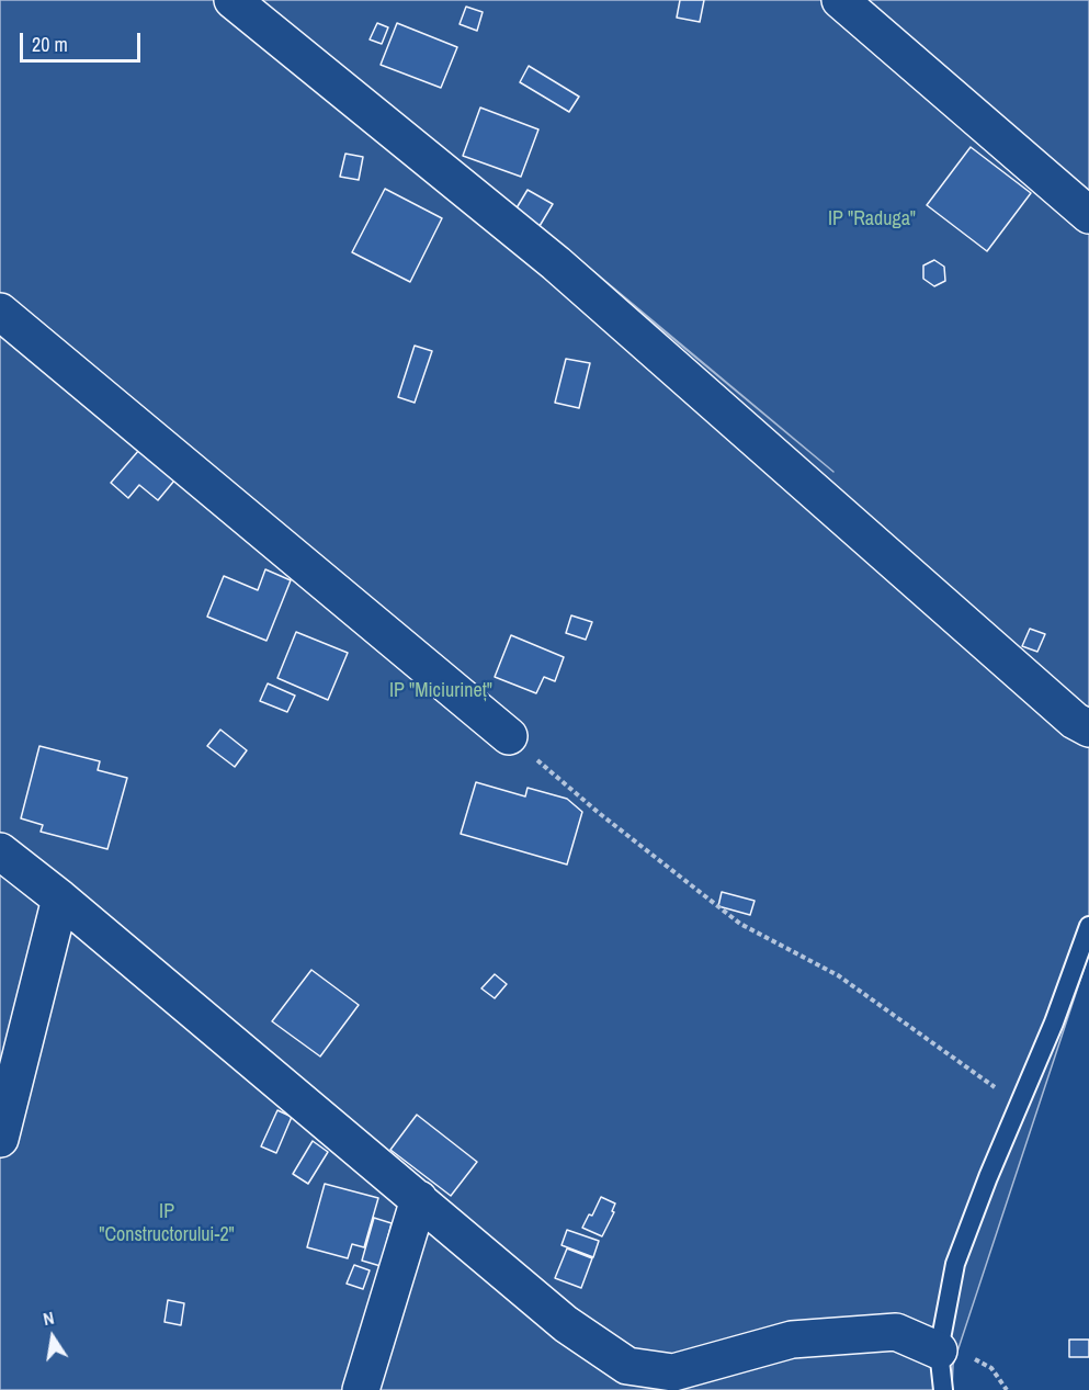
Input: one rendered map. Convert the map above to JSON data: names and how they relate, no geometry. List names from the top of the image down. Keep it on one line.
{"parks":["IP \"Raduga\"","IP \"Miciurineț\"","IP \"Constructorului-2\""],"scale_bar":"20 m","north":"top"}
